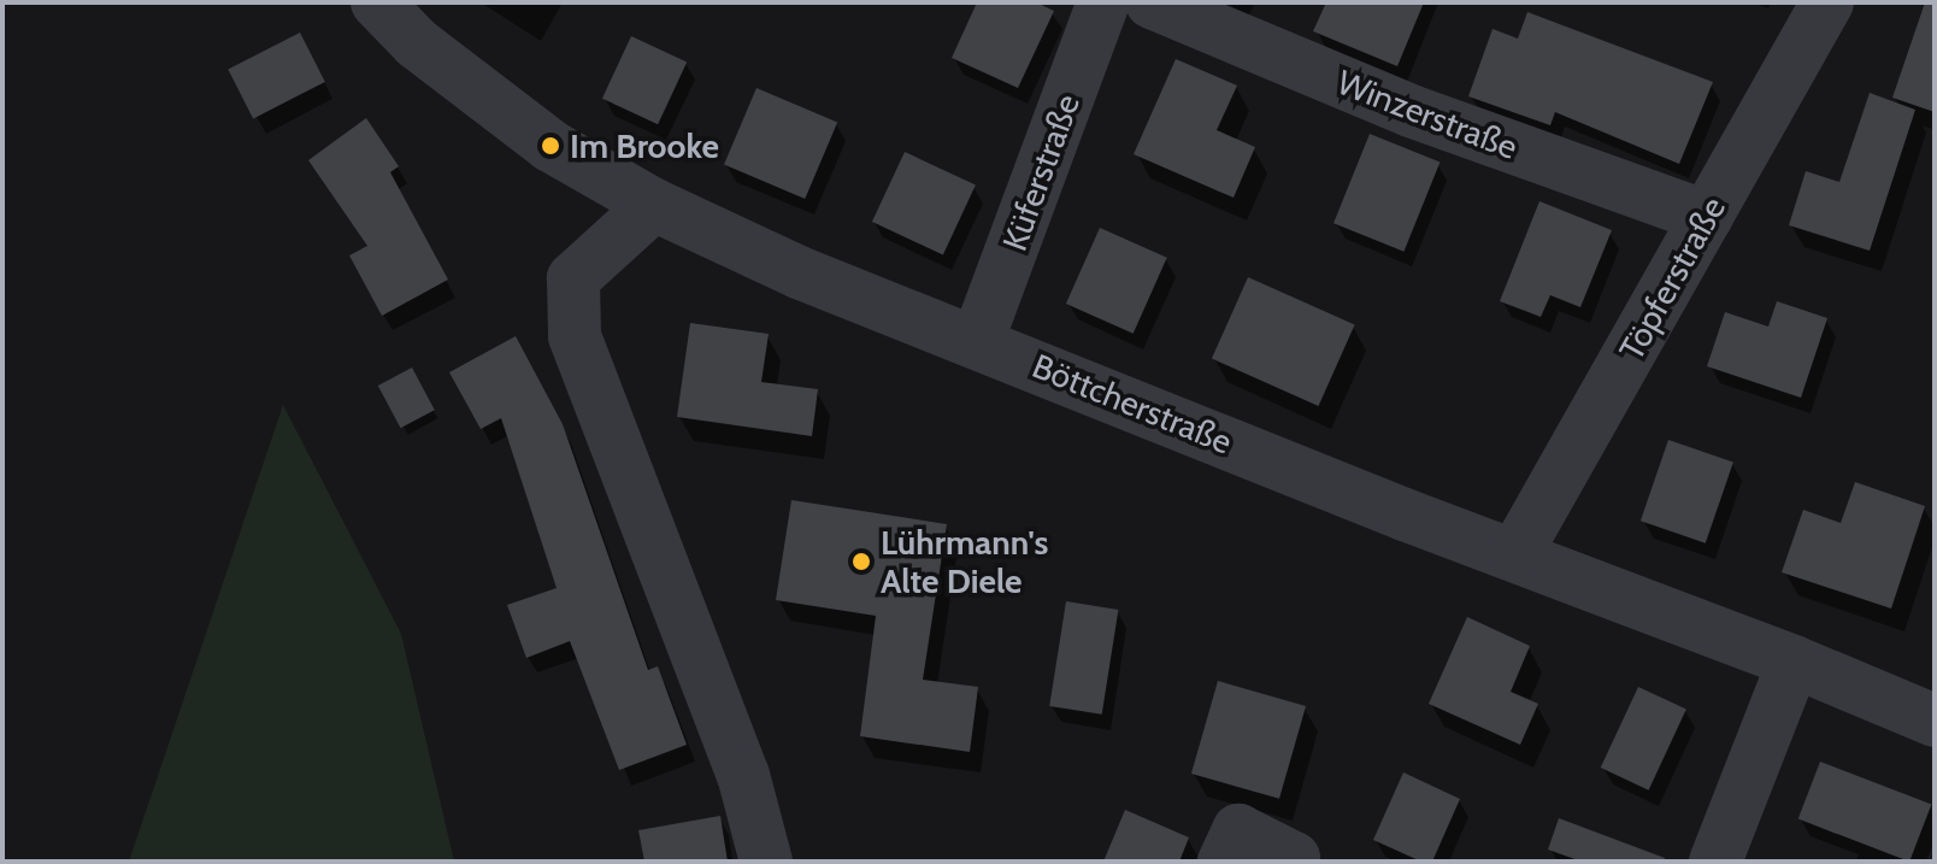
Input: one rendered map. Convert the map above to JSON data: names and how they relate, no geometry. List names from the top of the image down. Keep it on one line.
{"streets":{"street":["Winzerstraße","Küferstraße","Töpferstraße","Böttcherstraße"]},"crossings":[["Winzerstraße","Töpferstraße"],["Küferstraße","Böttcherstraße"],["Töpferstraße","Böttcherstraße"]],"places":["Im Brooke","Lührmann's Alte Diele"]}
